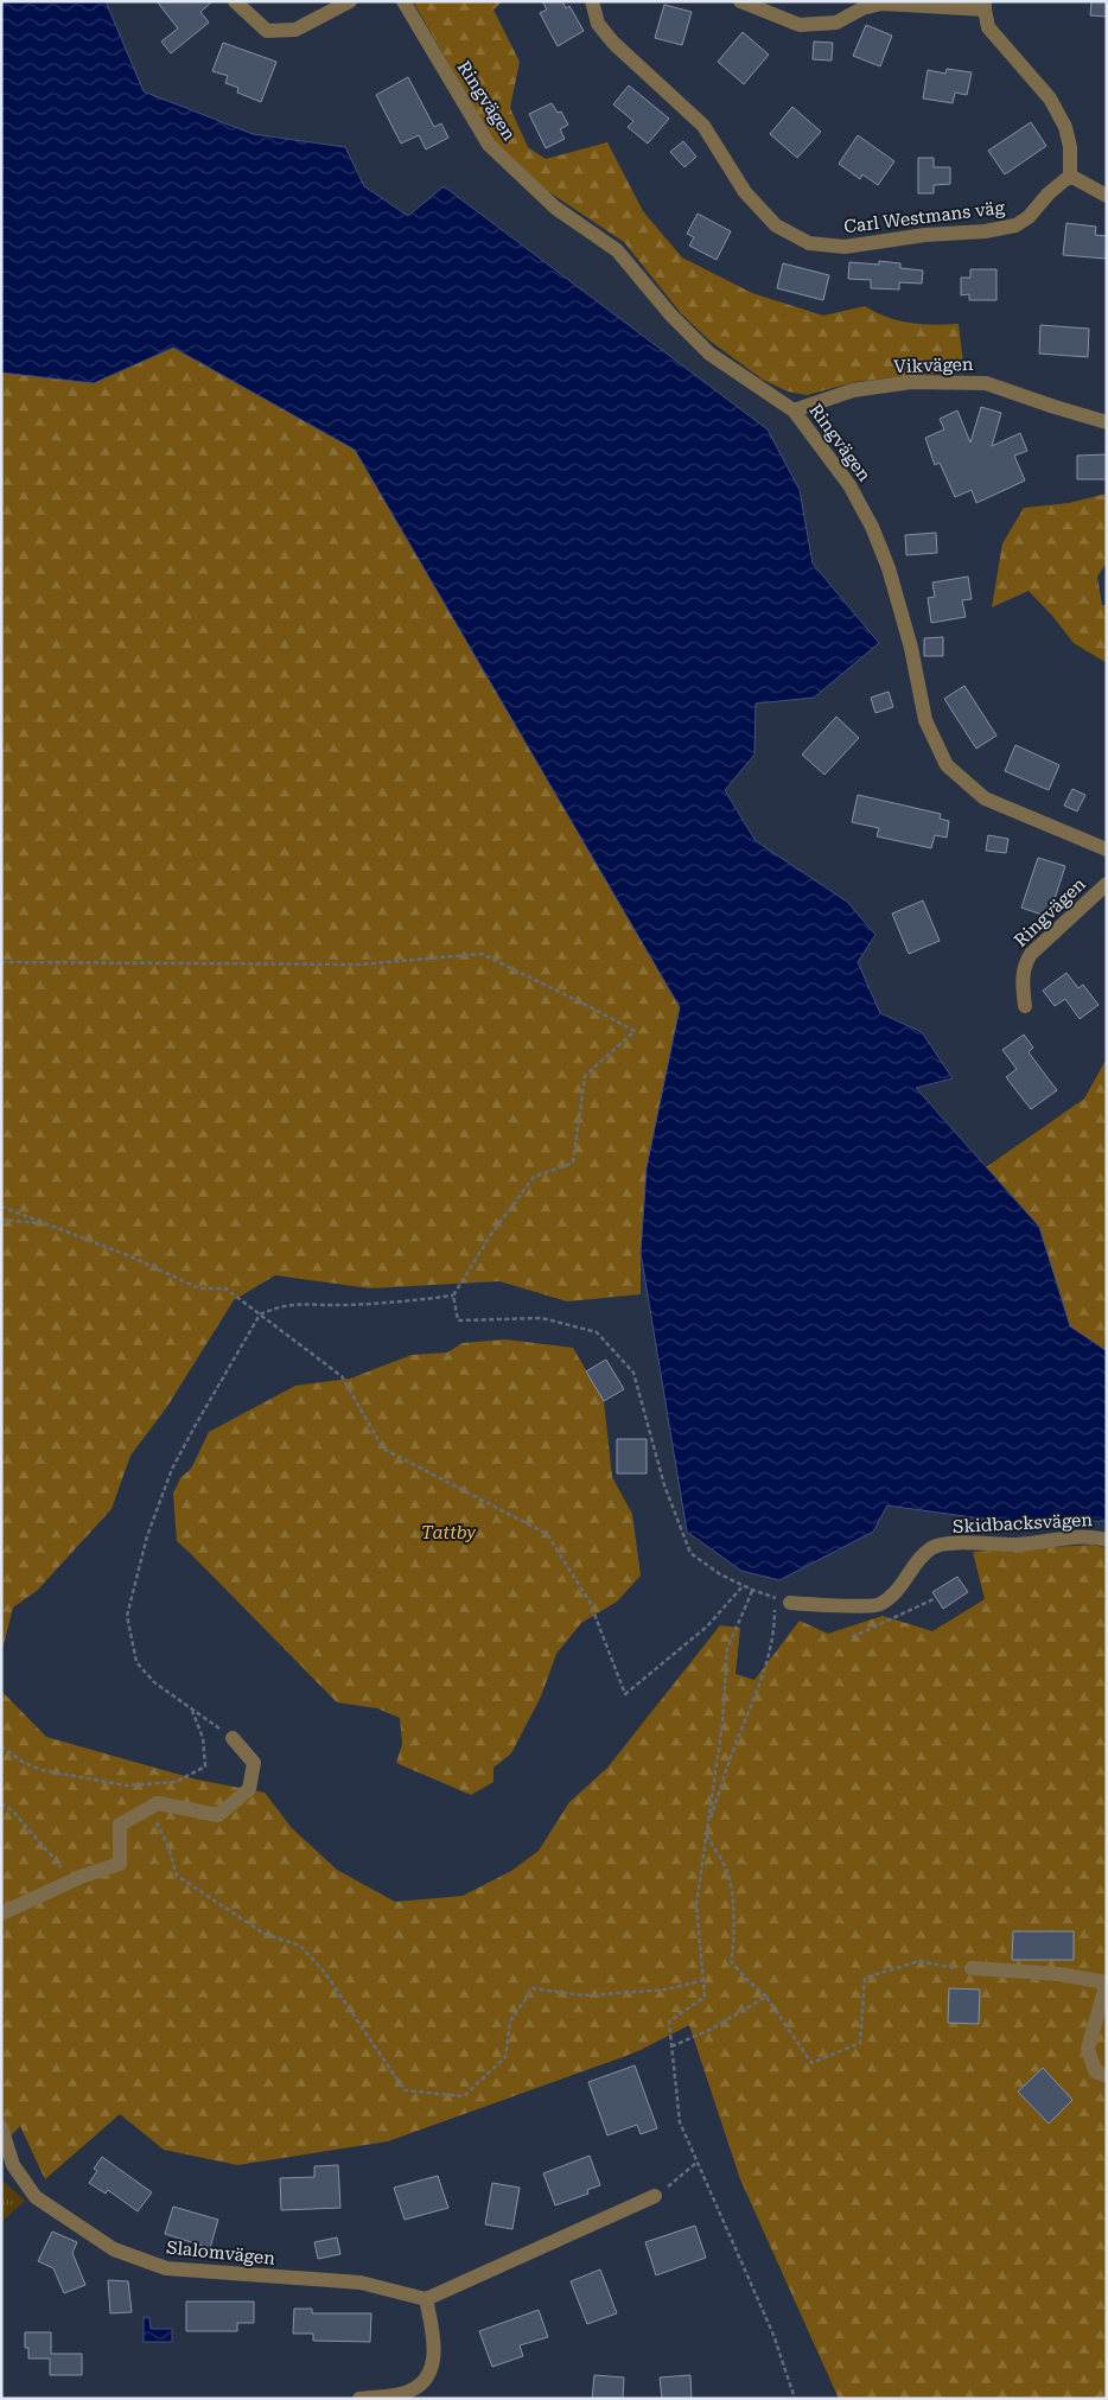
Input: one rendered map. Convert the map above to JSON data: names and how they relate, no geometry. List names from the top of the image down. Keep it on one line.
{"streets":{"street":["Ringvägen","Carl Westmans väg","Vikvägen","Skidbacksvägen","Slalomvägen"]},"crossings":[["Ringvägen","Vikvägen"]],"parks":["Tattby"]}
